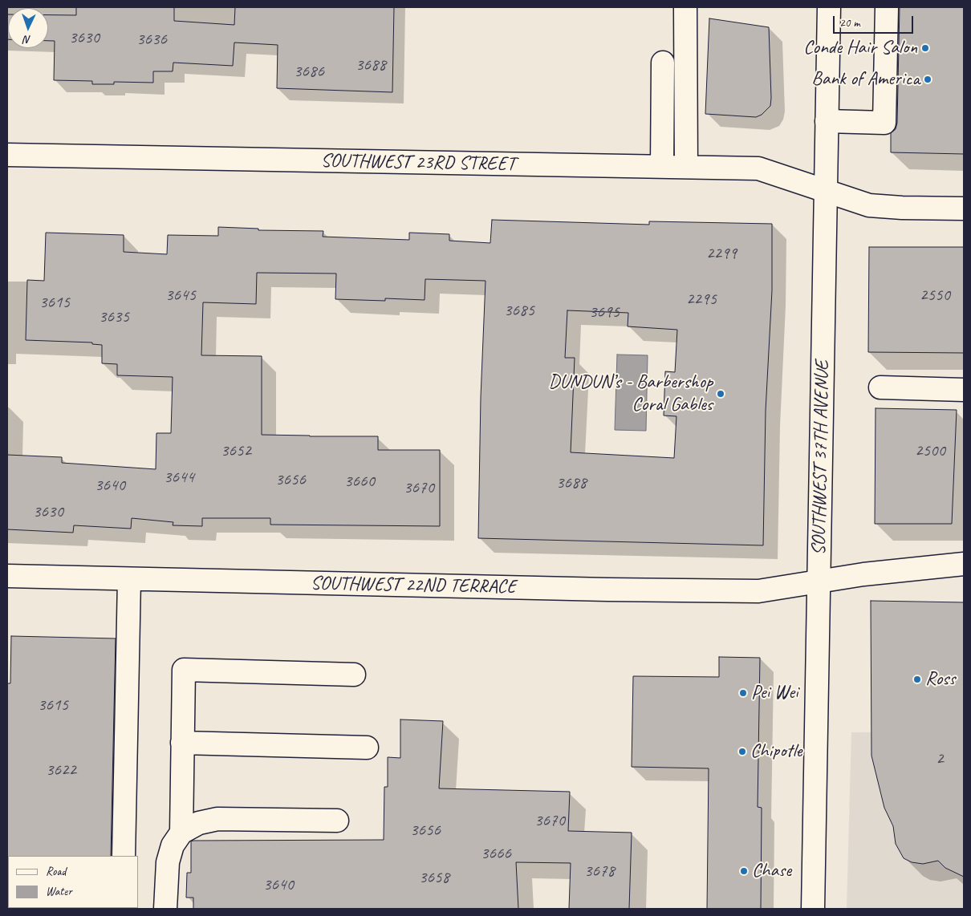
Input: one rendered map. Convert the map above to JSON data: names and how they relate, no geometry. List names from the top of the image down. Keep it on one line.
{"streets":{"street":["SOUTHWEST 23RD STREET","SOUTHWEST 37TH AVENUE","SOUTHWEST 22ND TERRACE"]},"crossings":[["SOUTHWEST 23RD STREET","SOUTHWEST 37TH AVENUE"],["SOUTHWEST 37TH AVENUE","SOUTHWEST 22ND TERRACE"]],"places":["Conde Hair Salon","Bank of America","DUNDUN’s - Barbershop Coral Gables","Ross","Pei Wei","Chipotle","Chase"],"house_numbers":["3630","3636","3688","3686","2299","3645","2550","2295","3615","3685","3695","3635","3652","2500","3644","3656","3660","3688","3640","3670","3630","3615","2","3622","3670","3656","3666","3678","3658","3640"],"legend":["Road","Water"],"scale_bar":"20 m","north":"bottom"}
